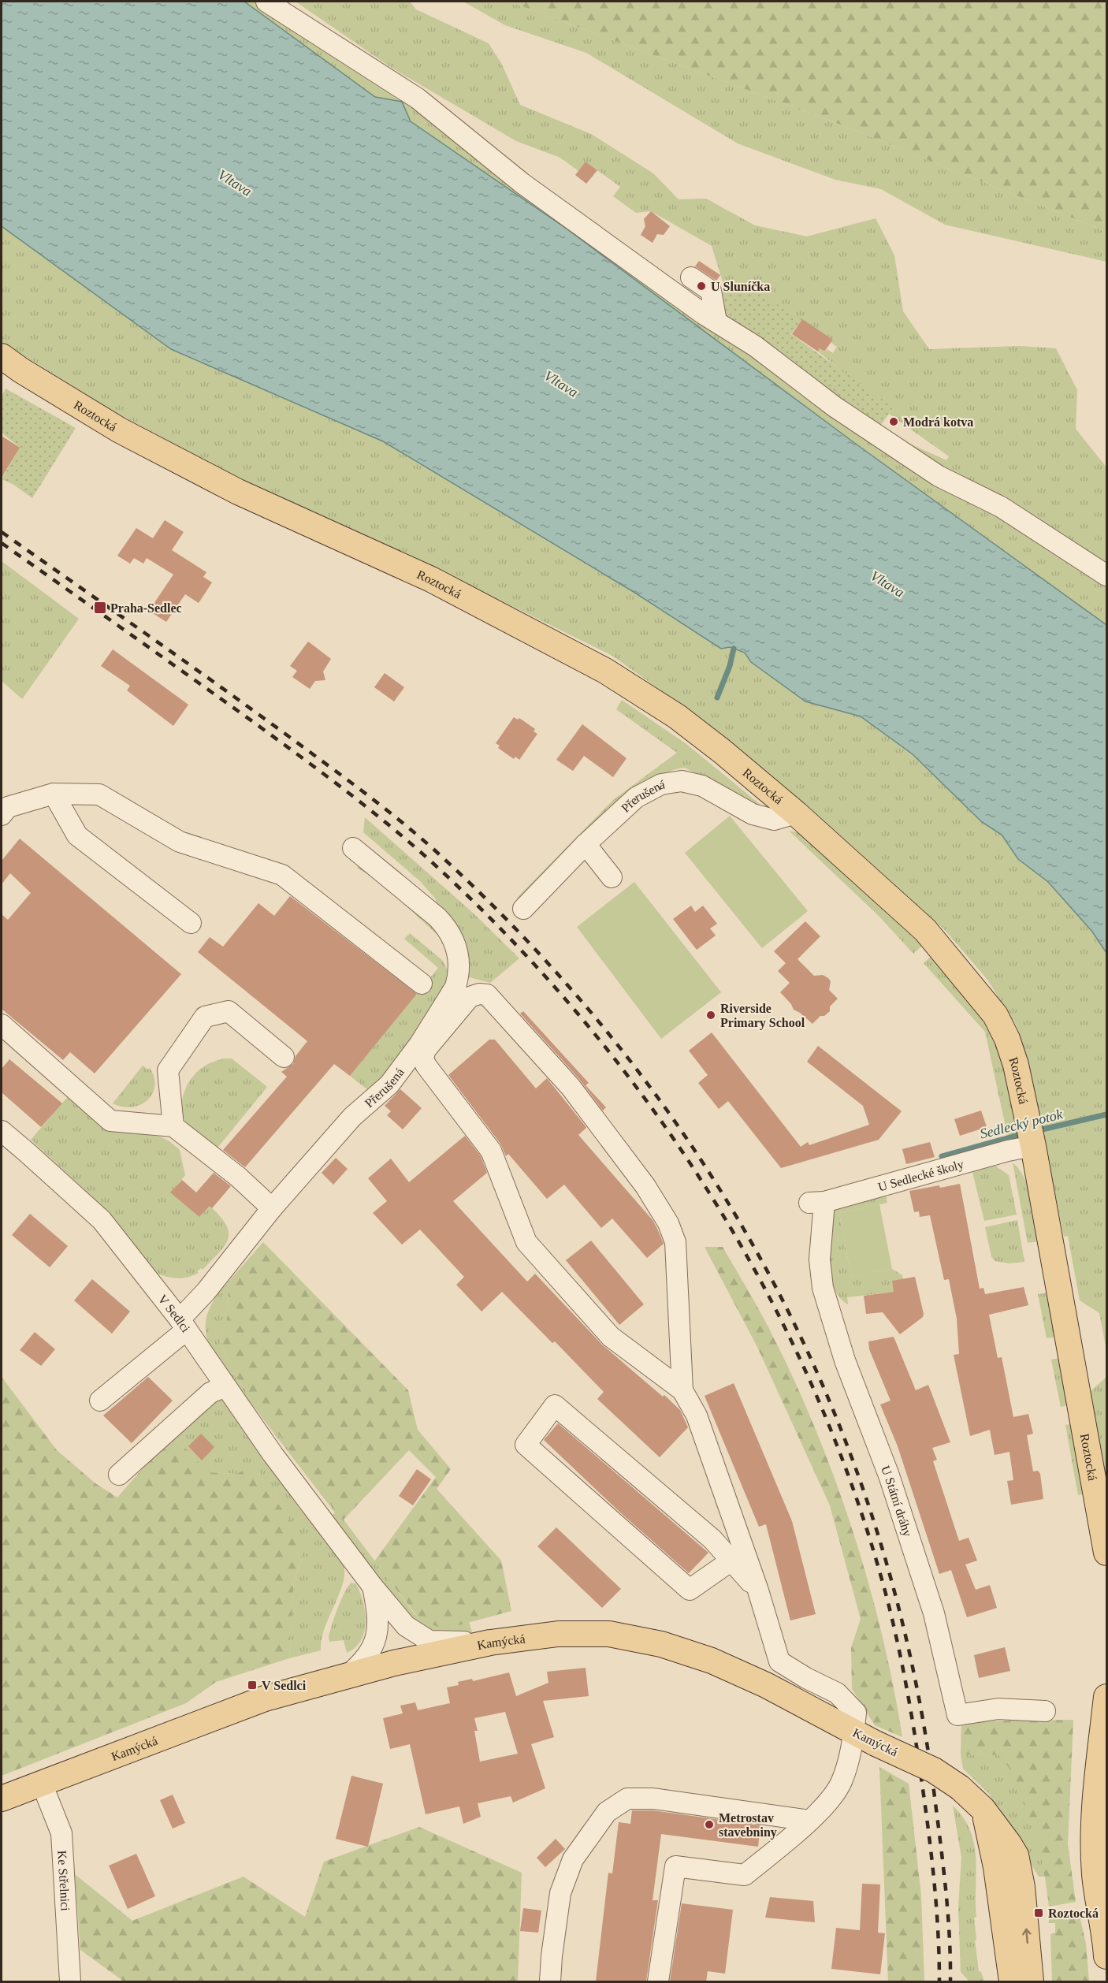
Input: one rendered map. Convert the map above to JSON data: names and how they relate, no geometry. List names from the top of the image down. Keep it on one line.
{"streets":{"main road":["Roztocká","Kamýcká"],"street":["Přerušená","U Sedlecké školy","V Sedlci","U Státní dráhy","Ke Střelnici"]},"crossings":[["Roztocká","Přerušená"],["Roztocká","U Sedlecké školy"],["Přerušená","V Sedlci"],["U Sedlecké školy","U Státní dráhy"],["V Sedlci","Kamýcká"],["Kamýcká","Ke Střelnici"]],"water":["Vltava","Sedlecký potok"],"places":{"other":["U Sluníčka","Modrá kotva","Riverside Primary School","Metrostav stavebniny"],"transit":["Praha-Sedlec","V Sedlci","Roztocká"]}}
